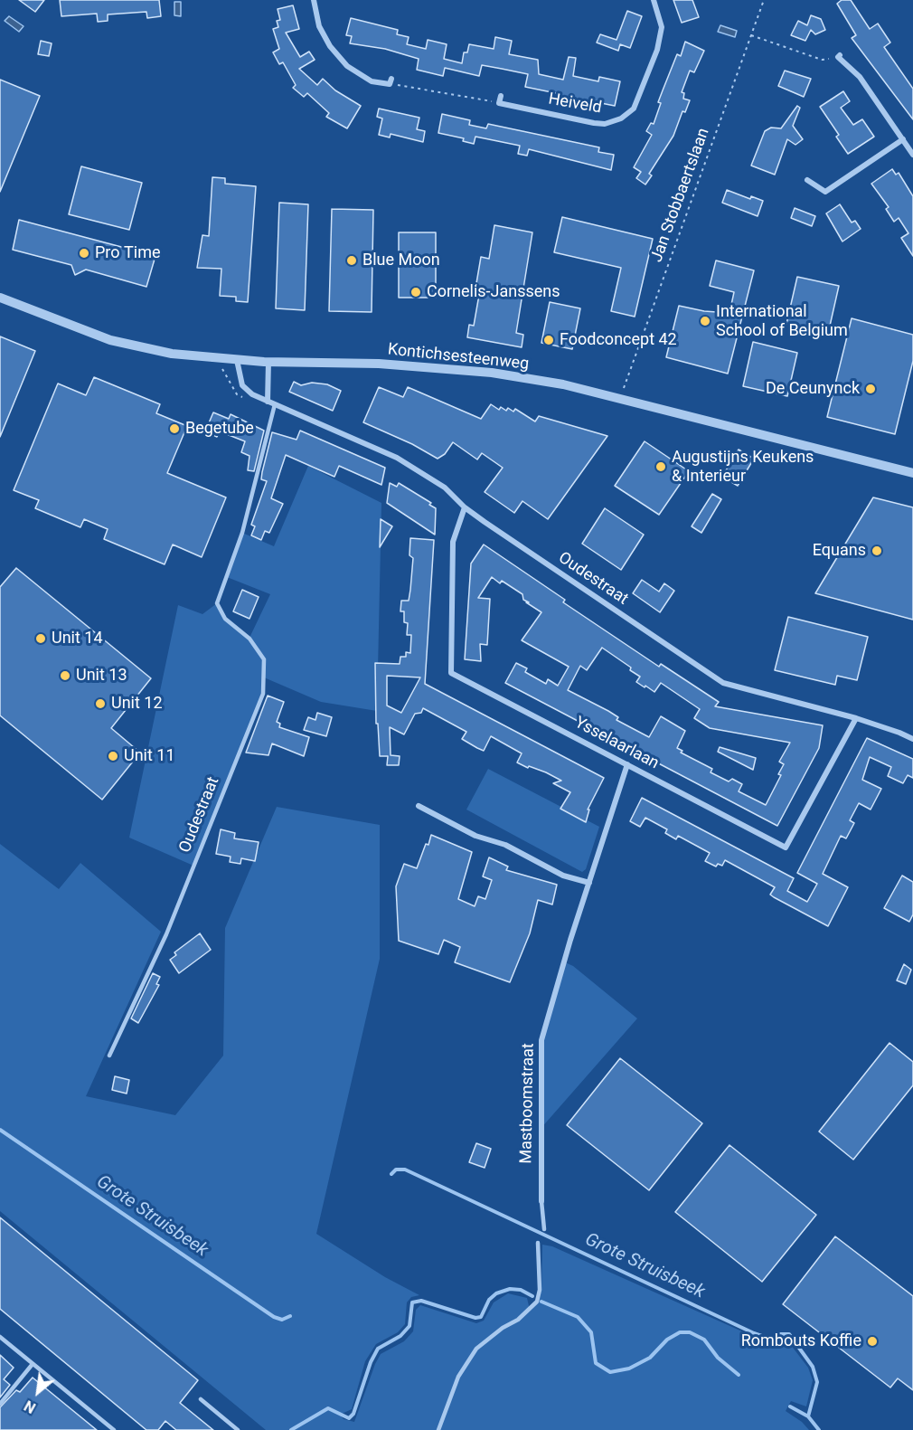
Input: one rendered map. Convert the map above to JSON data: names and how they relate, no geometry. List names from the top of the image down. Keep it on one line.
{"streets":{"street":["Heiveld","Kontichsesteenweg","Oudestraat","Ysselaarlaan","Mastboomstraat"],"path":["Jan Stobbaertslaan"]},"crossings":[["Jan Stobbaertslaan","Kontichsesteenweg"],["Kontichsesteenweg","Oudestraat"],["Oudestraat","Ysselaarlaan"],["Ysselaarlaan","Mastboomstraat"]],"water":["Grote Struisbeek"],"places":["Pro Time","Blue Moon","Cornelis-Janssens","International School of Belgium","Foodconcept 42","De Ceunynck","Begetube","Augustijns Keukens & Interieur","Equans","Unit 14","Unit 13","Unit 12","Unit 11","Rombouts Koffie"],"north":"bottom left"}
